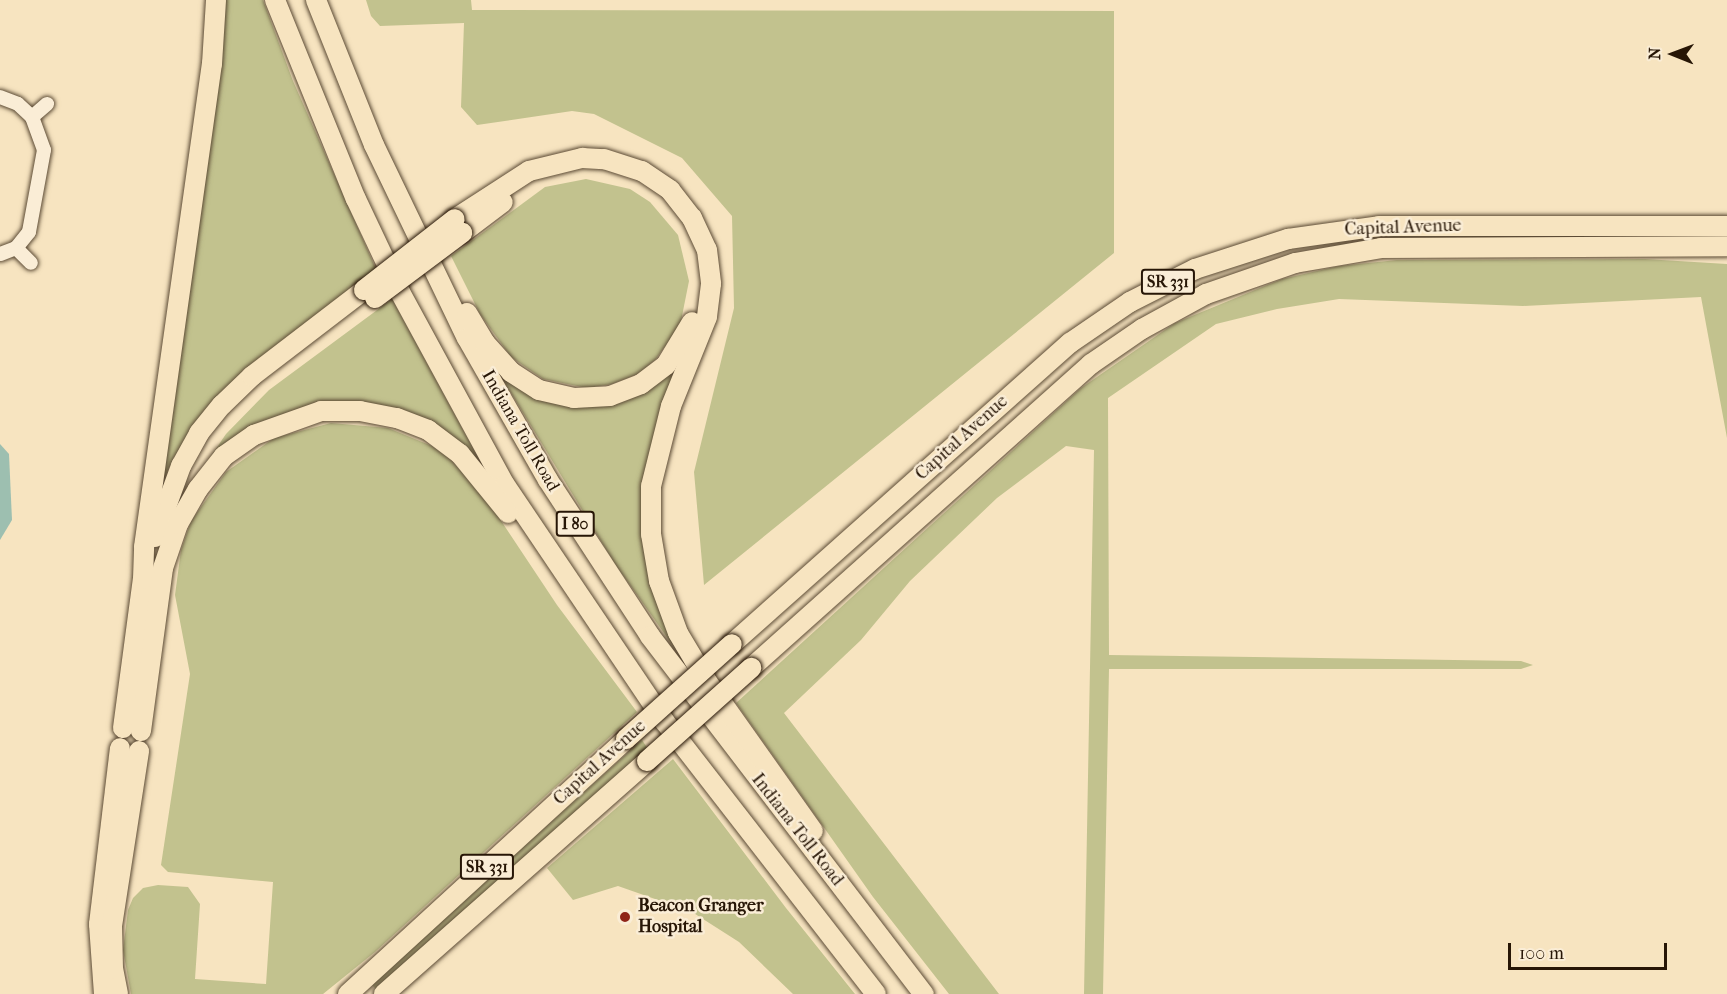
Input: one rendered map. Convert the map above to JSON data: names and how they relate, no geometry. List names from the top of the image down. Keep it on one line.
{"streets":{"highway":["Capital Avenue","SR 331","Indiana Toll Road","I 80"]},"places":["Beacon Granger Hospital"],"scale_bar":"100 m","north":"left"}
